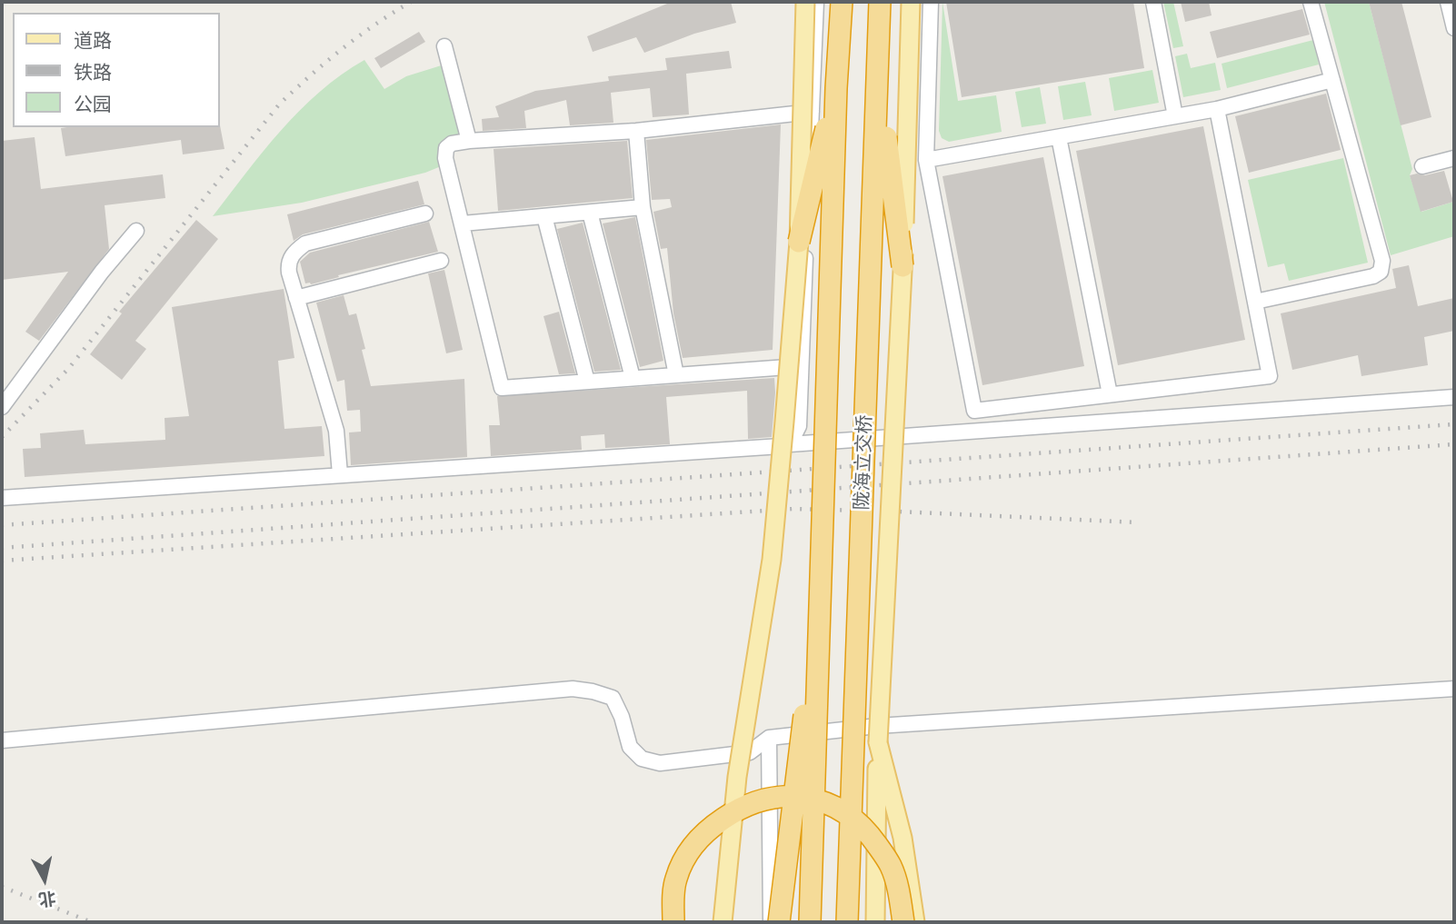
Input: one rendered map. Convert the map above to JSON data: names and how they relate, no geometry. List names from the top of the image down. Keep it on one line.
{"streets":{"highway":["陇海立交桥"]},"legend":["道路","铁路","公园"],"north":"bottom"}
